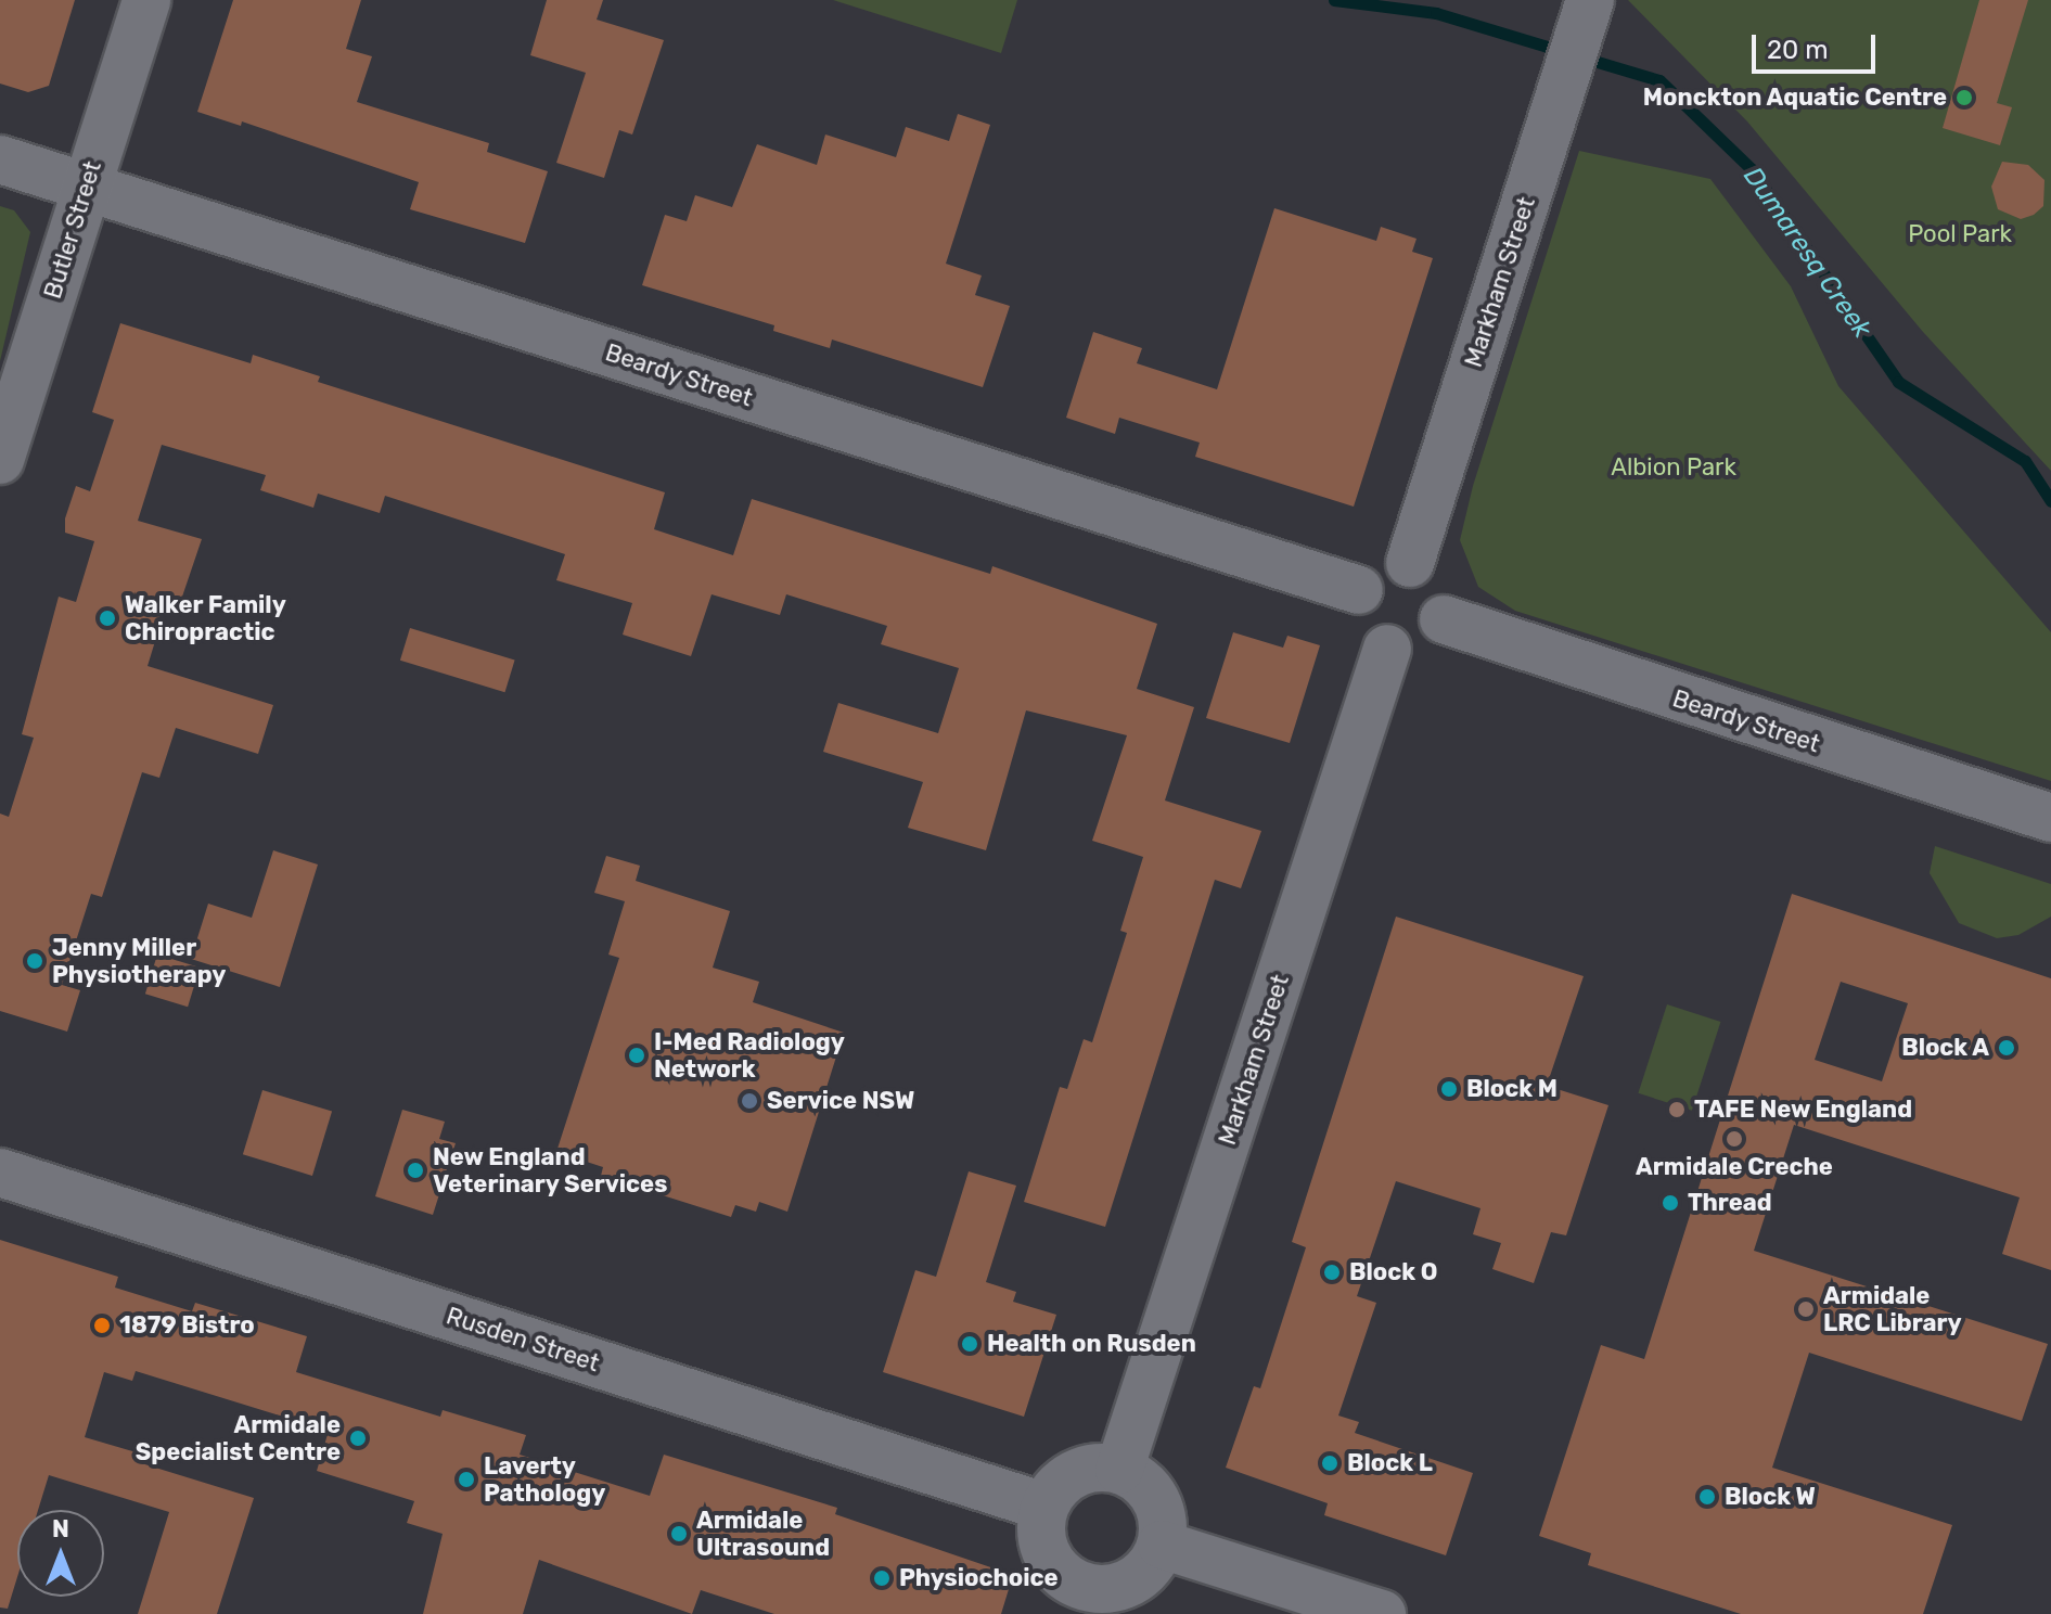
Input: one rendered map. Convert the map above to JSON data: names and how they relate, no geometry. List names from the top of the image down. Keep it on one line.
{"streets":{"street":["Butler Street","Markham Street","Beardy Street","Rusden Street"]},"crossings":[["Butler Street","Beardy Street"],["Markham Street","Beardy Street"],["Markham Street","Rusden Street"]],"water":["Dumaresq Creek"],"parks":["Pool Park","Albion Park"],"places":["Monckton Aquatic Centre","Walker Family Chiropractic","Jenny Miller Physiotherapy","Block A","I-Med Radiology Network","Block M","Service NSW","TAFE New England","Armidale Creche","New England Veterinary Services","Thread","Block O","Armidale LRC Library","1879 Bistro","Health on Rusden","Armidale Specialist Centre","Block L","Laverty Pathology","Block W","Armidale Ultrasound","Physiochoice"],"scale_bar":"20 m","north":"top"}
